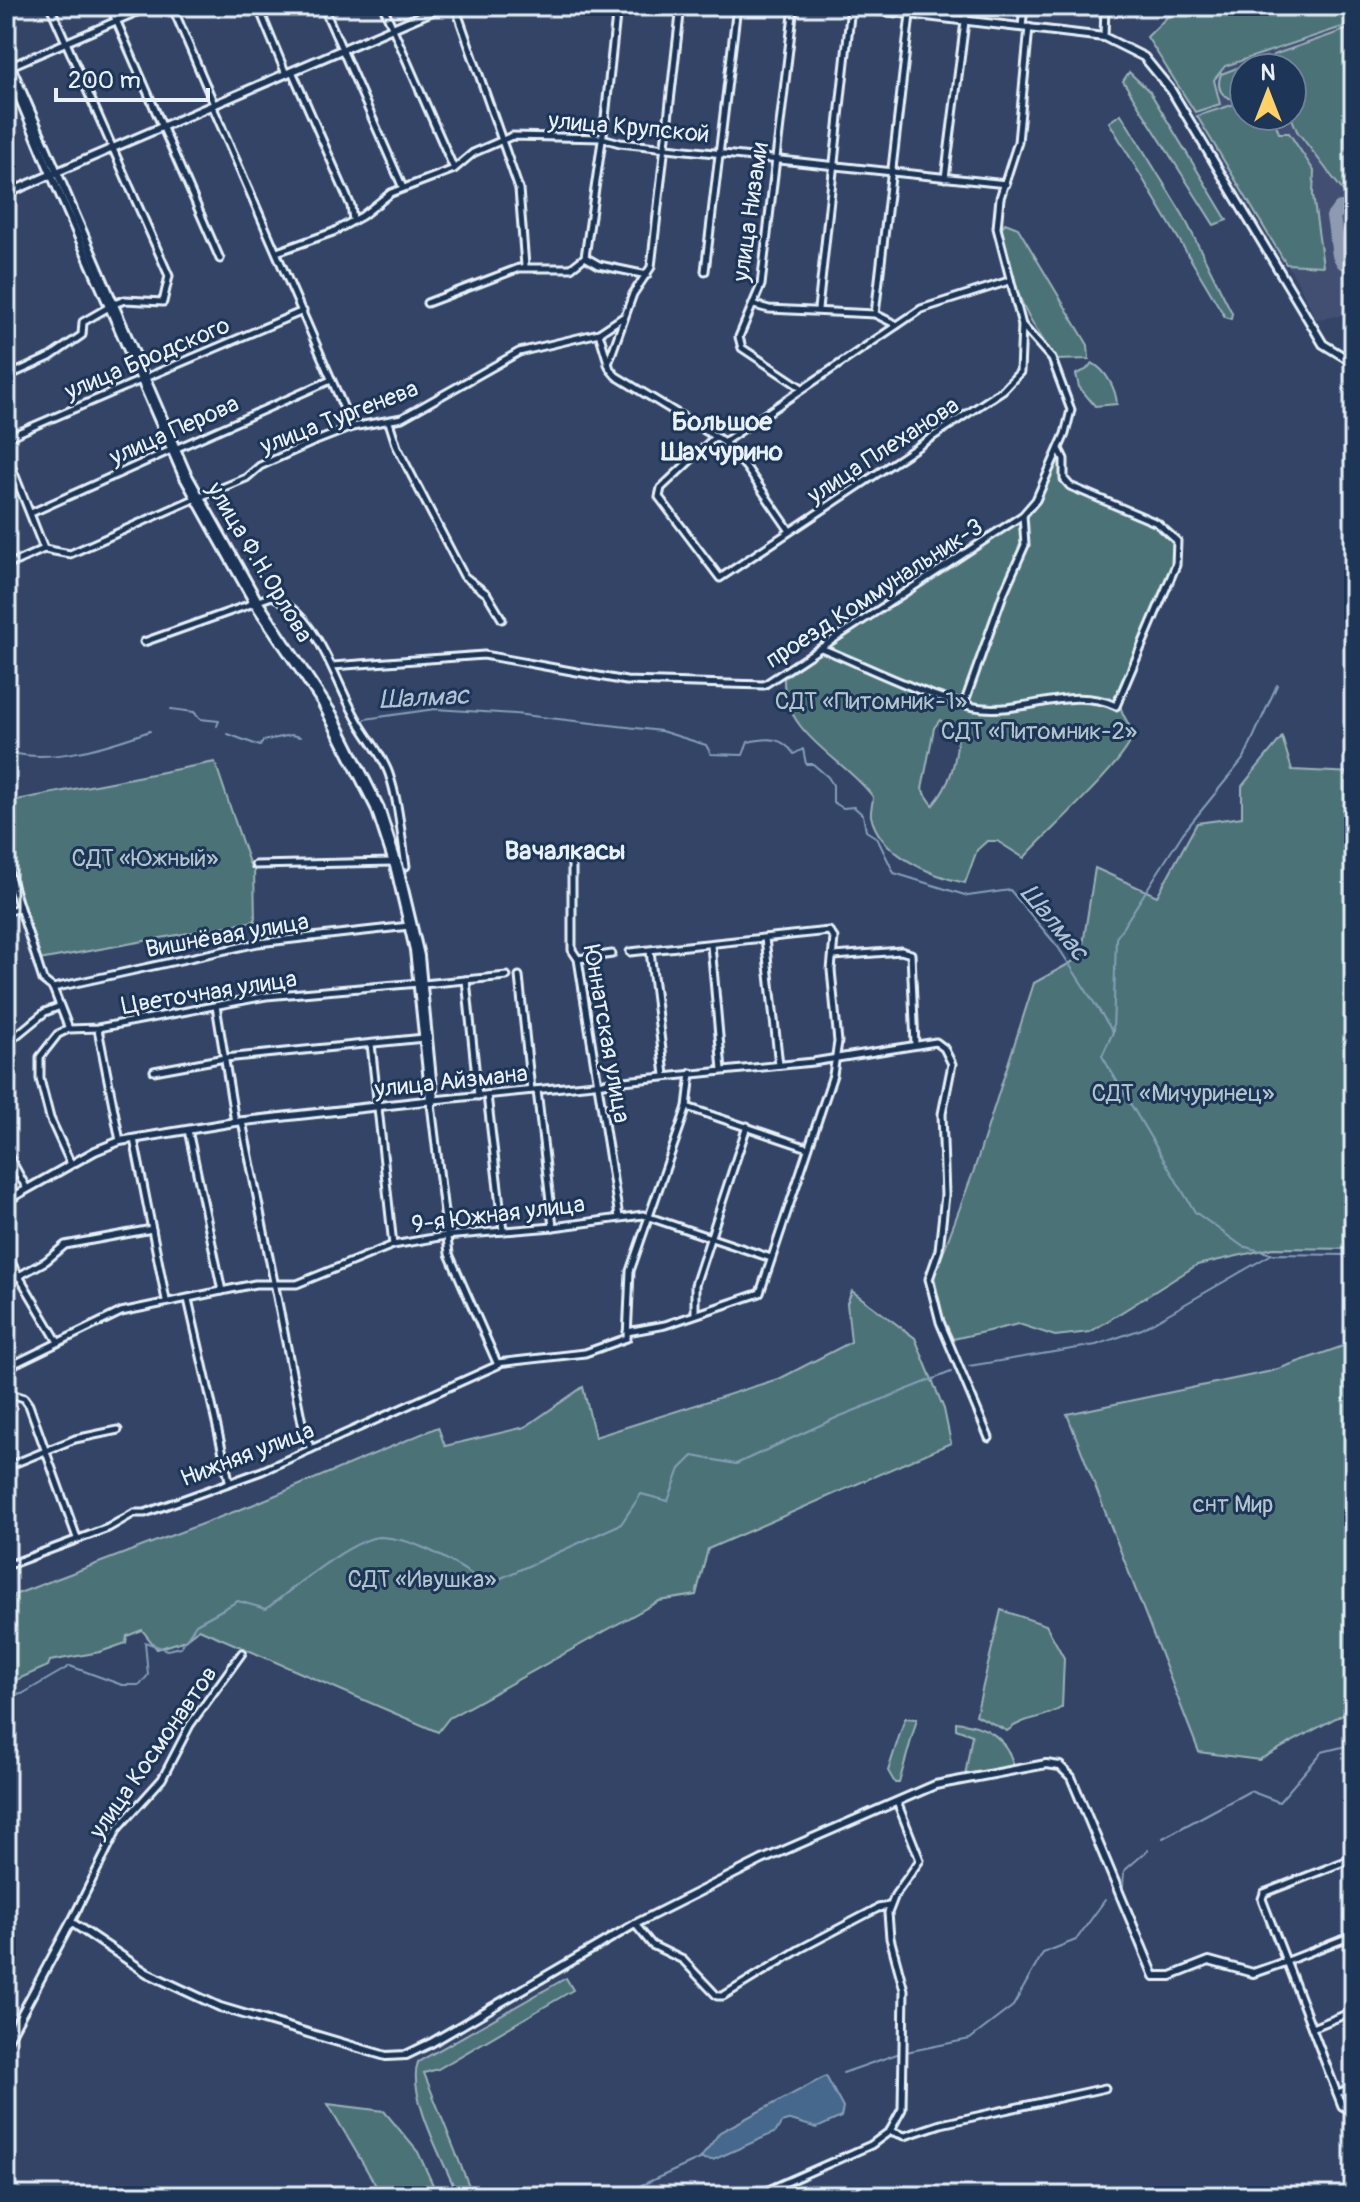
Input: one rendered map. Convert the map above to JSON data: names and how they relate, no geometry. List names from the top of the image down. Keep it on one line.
{"streets":{"street":["улица Крупской","улица Низами","улица Бродского","улица Тургенева","улица Перова","улица Плеханова","улица Ф.Н.Орлова","проезд Коммунальник-3","Вишнёвая улица","Цветочная улица","Юннатская улица","улица Айзмана","9-я Южная улица","Нижняя улица","улица Космонавтов"]},"crossings":[["улица Крупской","улица Низами"],["улица Крупской","проезд Коммунальник-3"],["улица Бродского","улица Ф.Н.Орлова"],["улица Тургенева","улица Ф.Н.Орлова"],["улица Перова","улица Ф.Н.Орлова"],["улица Плеханова","проезд Коммунальник-3"],["улица Ф.Н.Орлова","Вишнёвая улица"],["улица Ф.Н.Орлова","Цветочная улица"],["улица Ф.Н.Орлова","улица Айзмана"],["Юннатская улица","улица Айзмана"],["Юннатская улица","9-я Южная улица"],["9-я Южная улица","Нижняя улица"]],"districts":["Большое Шахчурино","Вачалкасы"],"water":["Шалмас"],"parks":["СДТ «Питомник-1»","СДТ «Питомник-2»","СДТ «Южный»","СДТ «Мичуринец»","снт Мир","СДТ «Ивушка»"],"scale_bar":"200 m","north":"top"}
